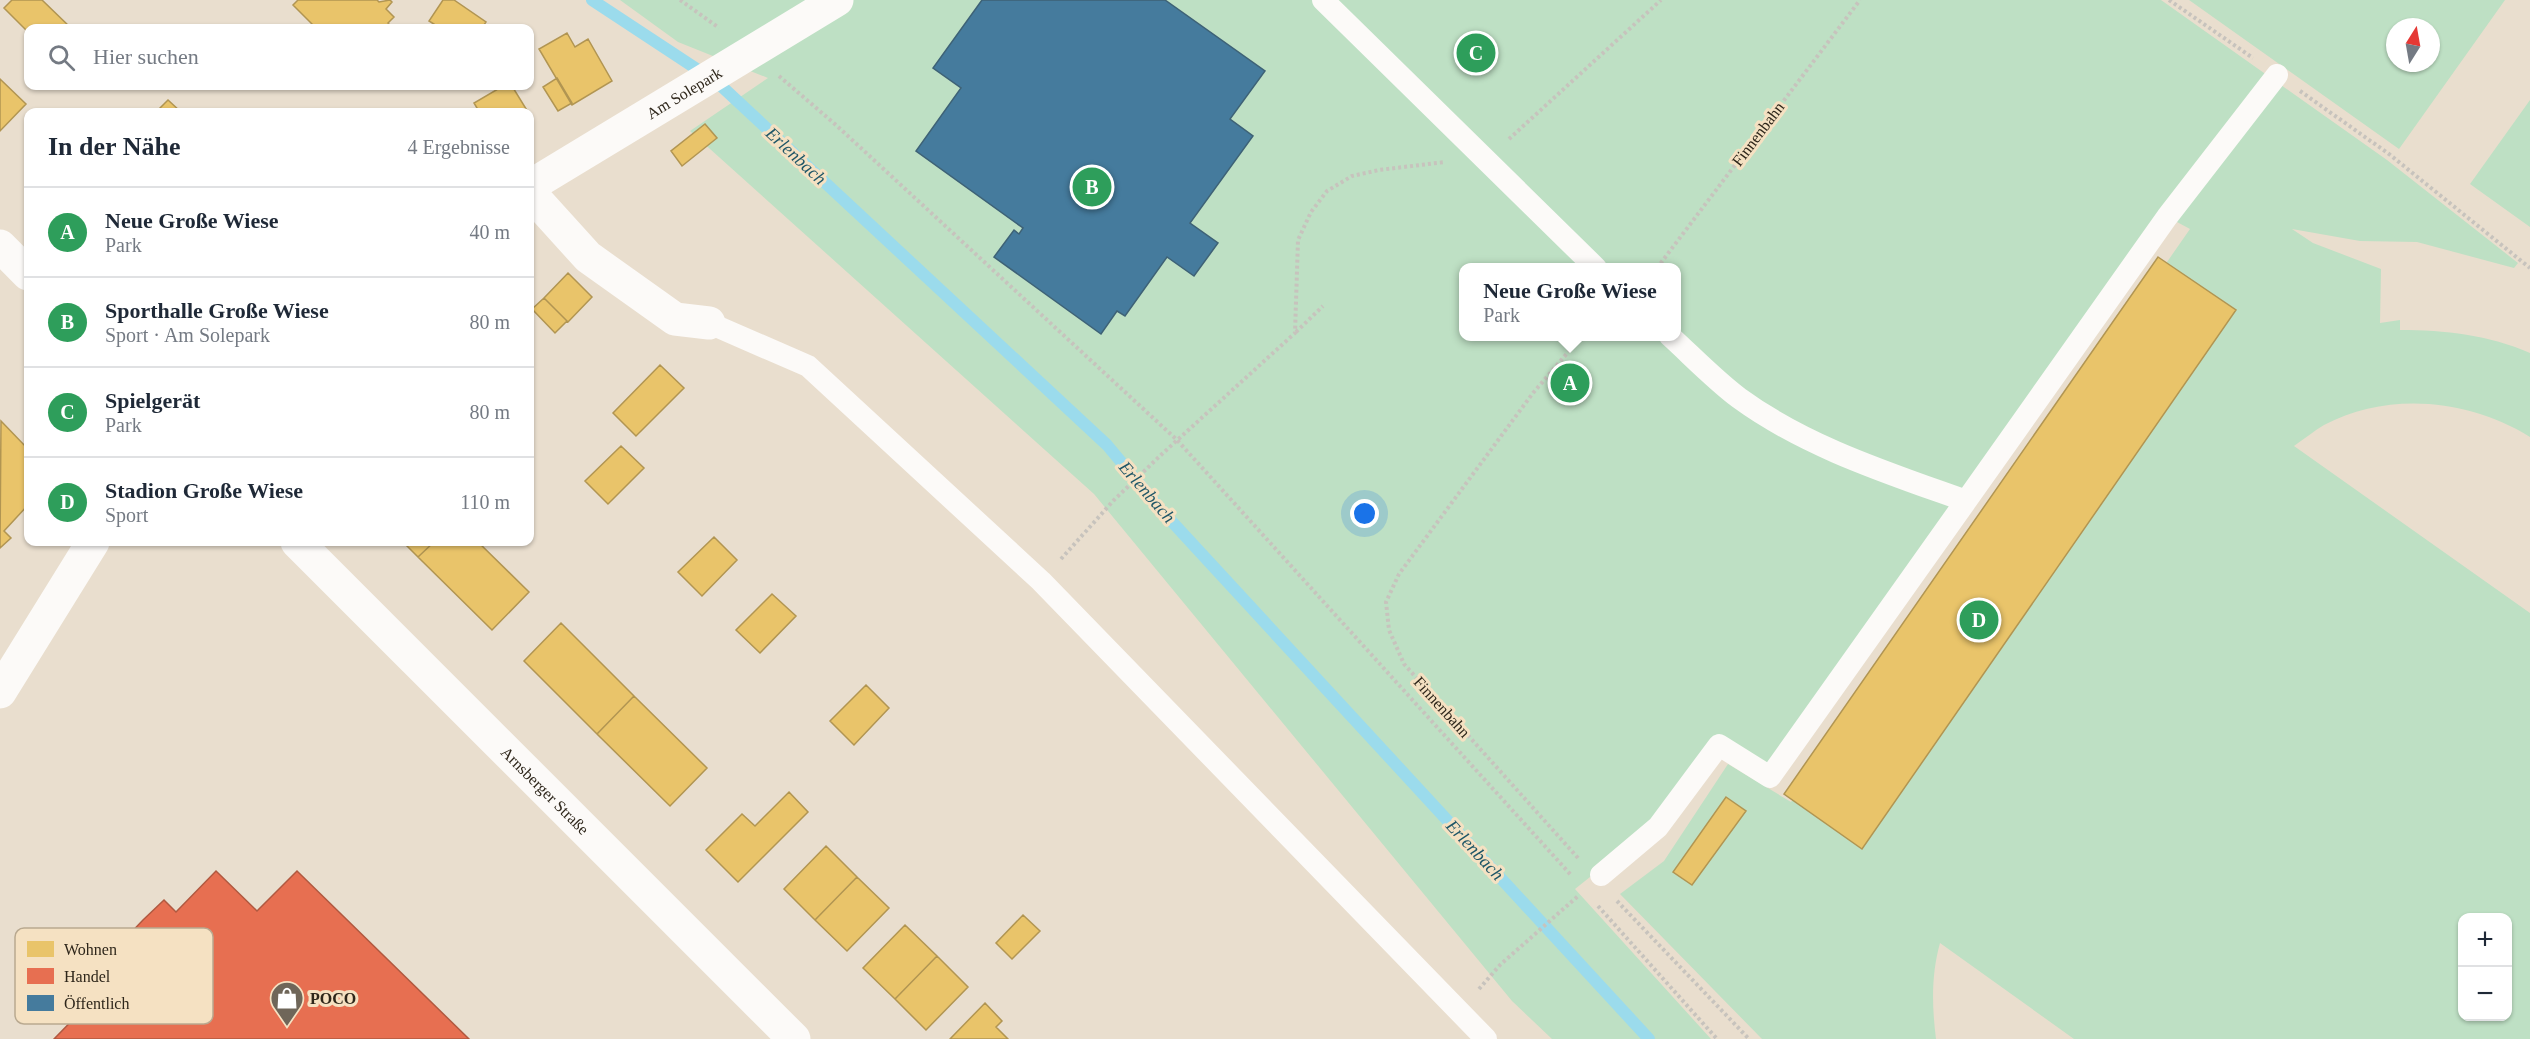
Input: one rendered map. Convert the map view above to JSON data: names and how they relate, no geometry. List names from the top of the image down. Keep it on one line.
{"streets":{"street":["Am Solepark","Arnsberger Straße"],"path":["Finnenbahn"]},"water":["Erlenbach"],"places":{"shop":["POCO"]},"legend":["Wohnen","Handel","Öffentlich"],"north":"top","page":{"search":"Hier suchen","pins":["C","B","A","D"],"heading":["In der Nähe","4 Ergebnisse"],"list":[{"mark":"A","name":"Neue Große Wiese","note":"Park","value":"40 m"},{"mark":"B","name":"Sporthalle Große Wiese","note":"Sport · Am Solepark","value":"80 m"},{"mark":"C","name":"Spielgerät","note":"Park","value":"80 m"},{"mark":"D","name":"Stadion Große Wiese","note":"Sport","value":"110 m"}],"popup":["Neue Große Wiese","Park"],"map_buttons":["+","−"]}}
